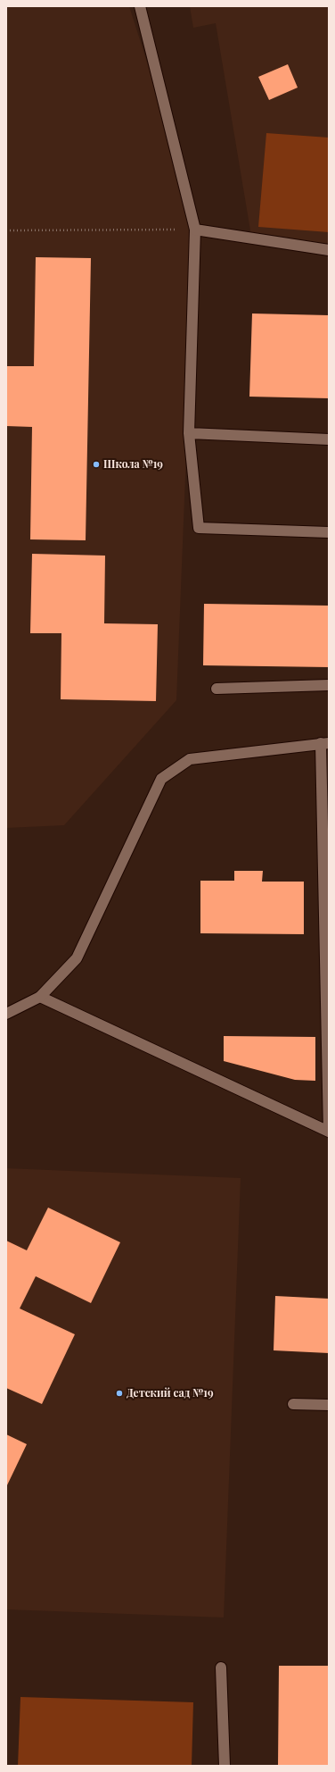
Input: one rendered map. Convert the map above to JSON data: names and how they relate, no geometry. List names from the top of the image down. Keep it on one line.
{"places":["Школа №19","Детский сад №19"]}
